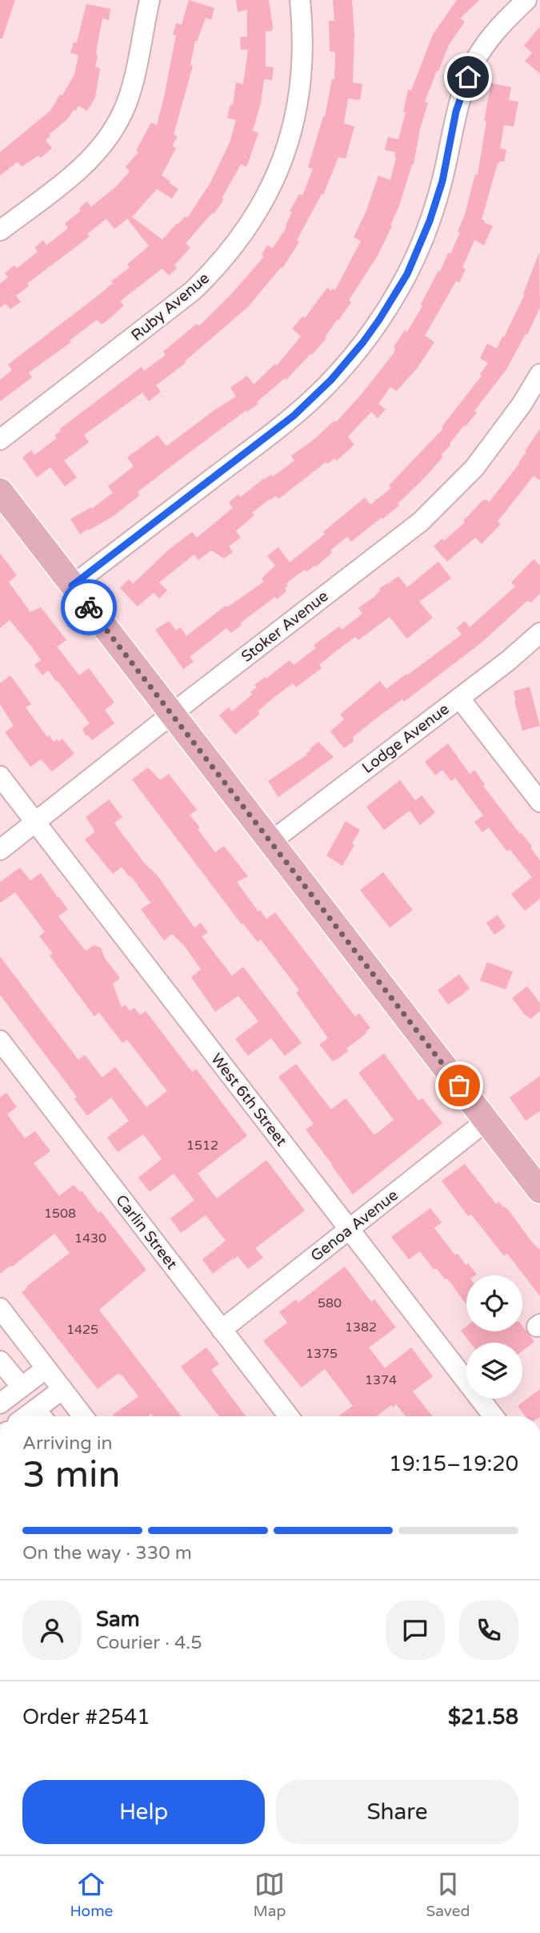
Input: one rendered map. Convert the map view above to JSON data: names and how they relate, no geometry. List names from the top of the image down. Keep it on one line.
{"streets":{"street":["Ruby Avenue","Stoker Avenue","Lodge Avenue","West 6th Street","Genoa Avenue","Carlin Street"]},"crossings":[["Stoker Avenue","West 6th Street"],["West 6th Street","Genoa Avenue"],["Genoa Avenue","Carlin Street"]],"house_numbers":["1512","1508","1430","580","1382","1425","1375","1374"],"page":{"heading":["3 min","Arriving in","19:15–19:20"],"panel":["Sam","Courier · 4.5","Order #2541","$21.58"],"bar":"On the way · 330 m","buttons":["Help","Share"],"tabs":["Home","Map","Saved"]}}
